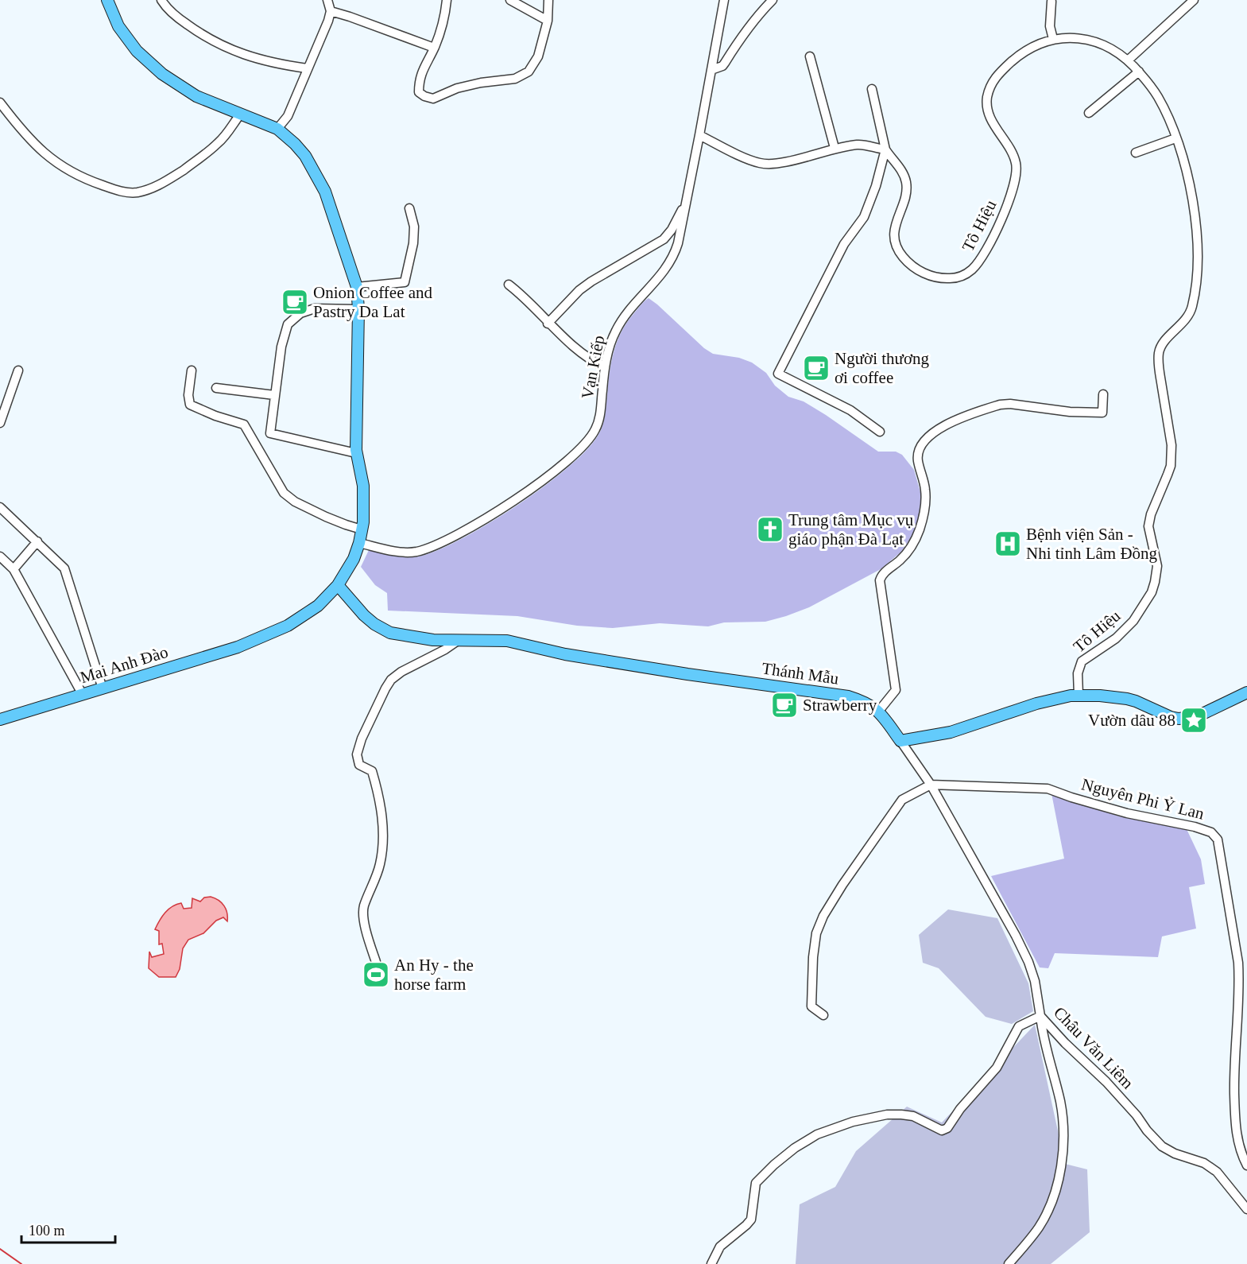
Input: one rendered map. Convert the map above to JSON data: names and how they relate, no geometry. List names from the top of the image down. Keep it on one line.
{"streets":{"main road":["Mai Anh Đào","Thánh Mẫu"],"street":["Tô Hiệu","Vạn Kiếp","Nguyên Phi Ỷ Lan","Châu Văn Liêm"]},"crossings":[["Vạn Kiếp","Mai Anh Đào"],["Mai Anh Đào","Thánh Mẫu"],["Thánh Mẫu","Châu Văn Liêm"],["Nguyên Phi Ỷ Lan","Châu Văn Liêm"]],"places":{"cafe":["Onion Coffee and Pastry Da Lat","Người thương ơi coffee","Strawberry"],"church":["Trung tâm Mục vụ giáo phận Đà Lạt"],"hospital":["Bệnh viện Sản - Nhi tỉnh Lâm Đồng"],"place":["Vườn dâu 88"],"sports":["An Hy - the horse farm"]},"scale_bar":"100 m"}
